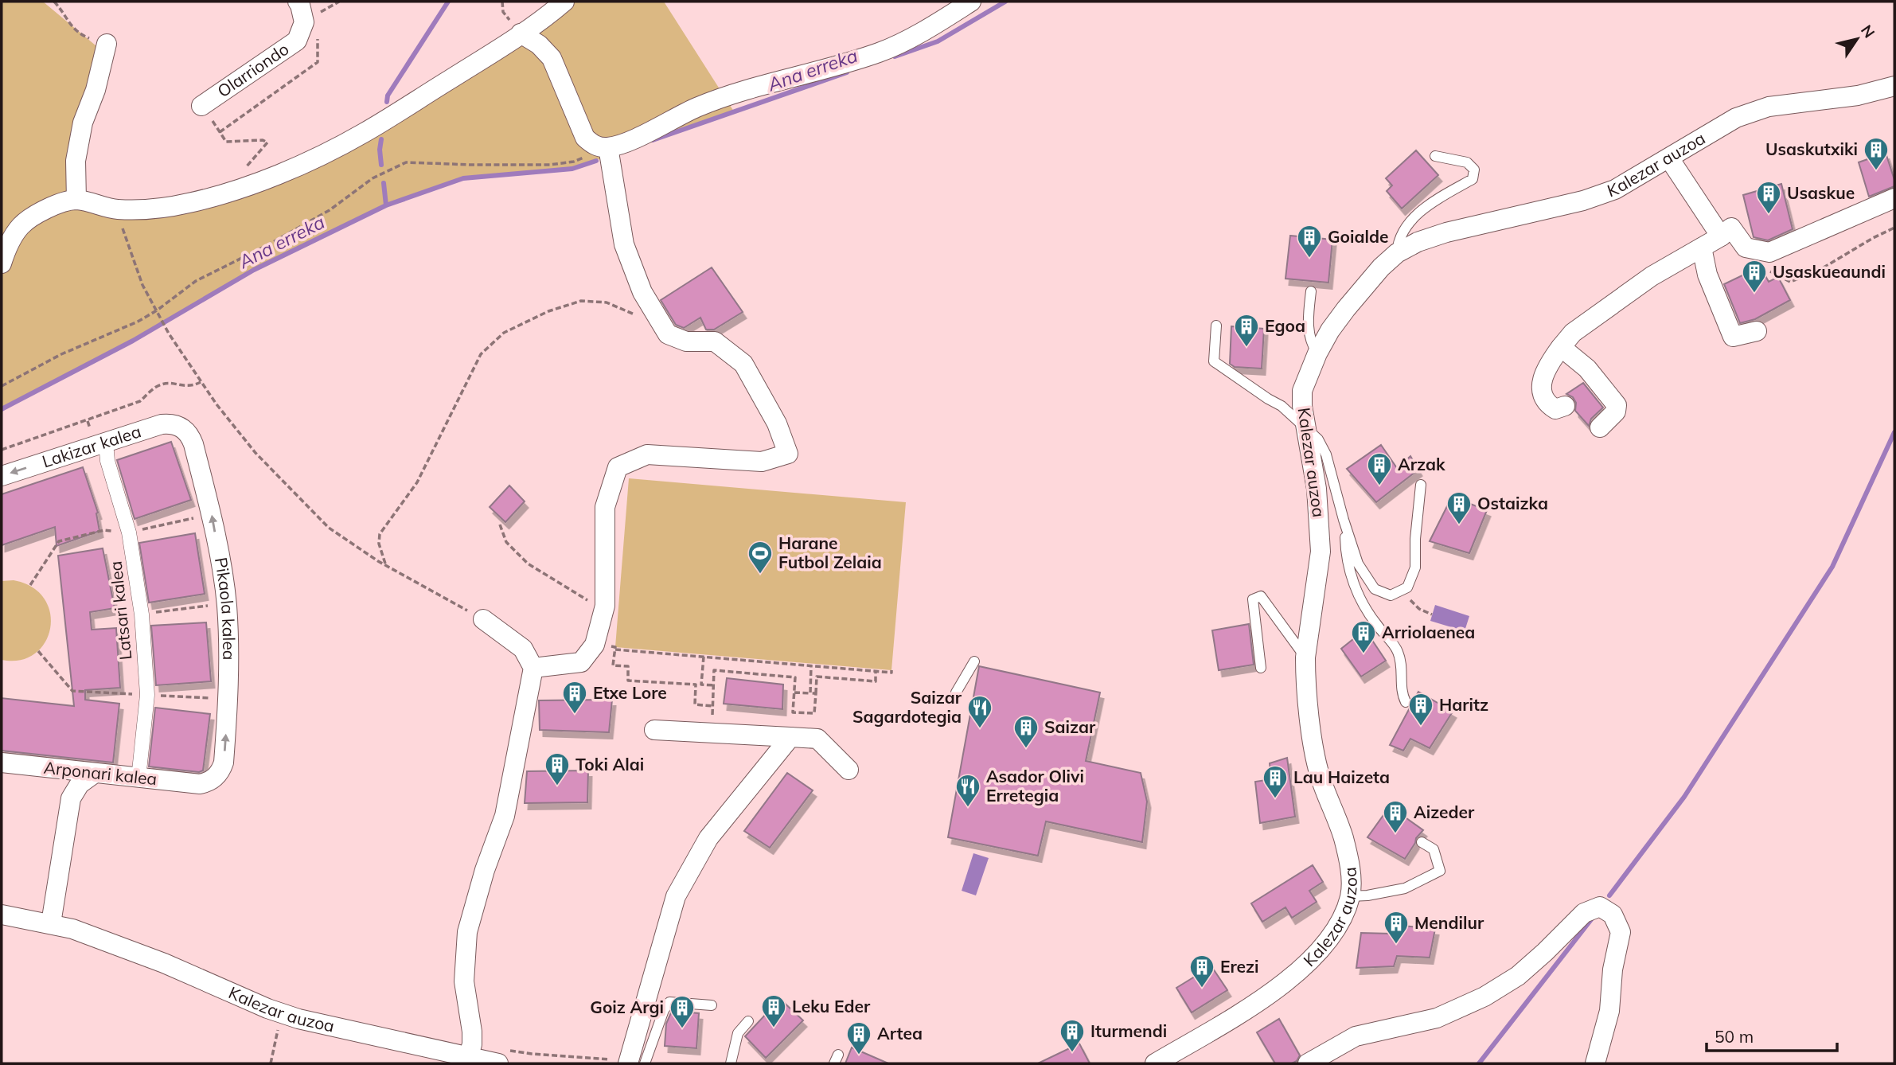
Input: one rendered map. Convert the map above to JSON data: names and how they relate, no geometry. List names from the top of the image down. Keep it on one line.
{"streets":{"street":["Olarriondo","Kalezar auzoa","Lakizar kalea","Pikaola kalea","Latsari kalea","Arponari kalea"]},"crossings":[["Lakizar kalea","Pikaola kalea"],["Lakizar kalea","Latsari kalea"],["Pikaola kalea","Arponari kalea"],["Latsari kalea","Arponari kalea"]],"one_way":["Lakizar kalea","Pikaola kalea"],"water":["Ana erreka"],"places":{"building":["Usaskutxiki","Usaskue","Goialde","Usaskueaundi","Egoa","Arzak","Ostaizka","Arriolaenea","Etxe Lore","Haritz","Saizar","Toki Alai","Lau Haizeta","Aizeder","Mendilur","Erezi","Leku Eder","Goiz Argi","Iturmendi","Artea"],"sports":["Harane Futbol Zelaia"],"restaurant":["Saizar Sagardotegia","Asador Olivi Erretegia"]},"scale_bar":"50 m","north":"top right"}
